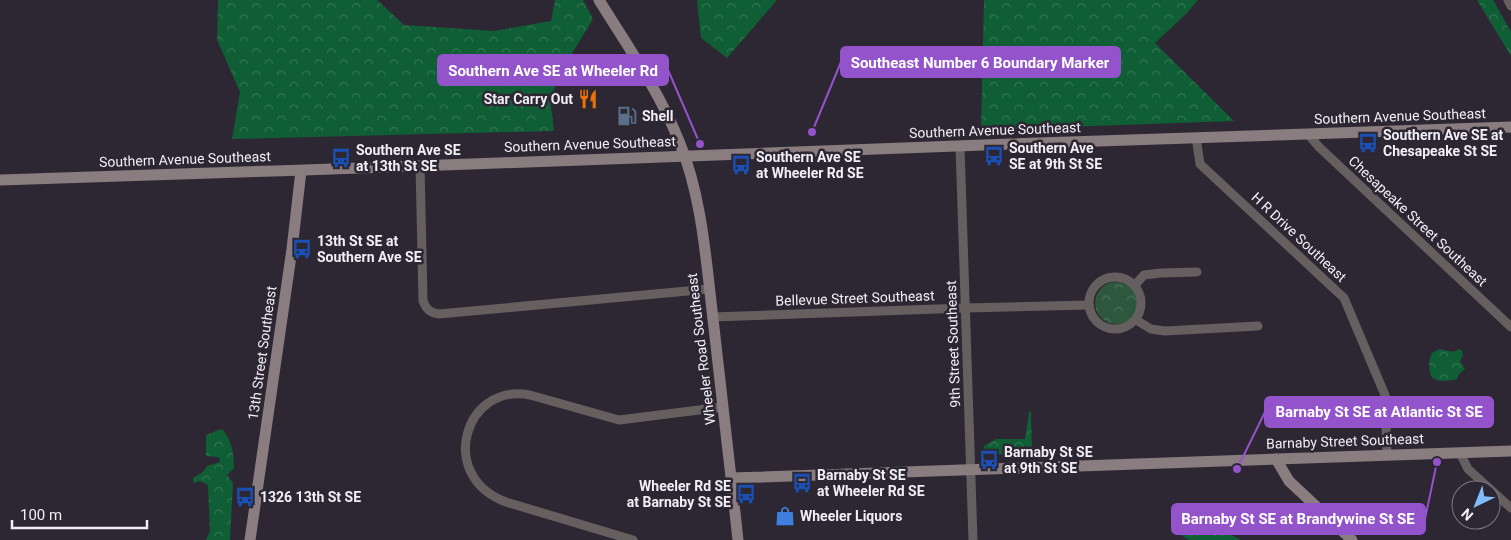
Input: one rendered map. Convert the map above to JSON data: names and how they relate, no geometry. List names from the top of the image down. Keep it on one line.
{"streets":{"main road":["Southern Avenue Southeast","Wheeler Road Southeast","13th Street Southeast","Barnaby Street Southeast"],"street":["Chesapeake Street Southeast","H R Drive Southeast","Bellevue Street Southeast","9th Street Southeast"]},"crossings":[["Southern Avenue Southeast","Chesapeake Street Southeast"],["Southern Avenue Southeast","H R Drive Southeast"],["Southern Avenue Southeast","9th Street Southeast"],["Southern Avenue Southeast","Wheeler Road Southeast"],["Southern Avenue Southeast","13th Street Southeast"],["H R Drive Southeast","Barnaby Street Southeast"],["Bellevue Street Southeast","9th Street Southeast"],["Bellevue Street Southeast","Wheeler Road Southeast"],["9th Street Southeast","Barnaby Street Southeast"],["Wheeler Road Southeast","Barnaby Street Southeast"]],"places":{"restaurant":["Star Carry Out"],"fuel station":["Shell"],"other":["Southeast Number 6 Boundary Marker","Southern Ave SE at Wheeler Rd","Barnaby St SE at Brandywine St SE","Barnaby St SE at Atlantic St SE"],"bus stop":["Southern Ave SE at Chesapeake St SE","Southern Ave SE at 9th St SE","Southern Ave SE at 13th St SE","Southern Ave SE at Wheeler Rd SE","13th St SE at Southern Ave SE","Barnaby St SE at 9th St SE","Barnaby St SE at Wheeler Rd SE","Wheeler Rd SE at Barnaby St SE","1326 13th St SE"],"shop":["Wheeler Liquors"]},"scale_bar":"100 m","north":"bottom left"}
